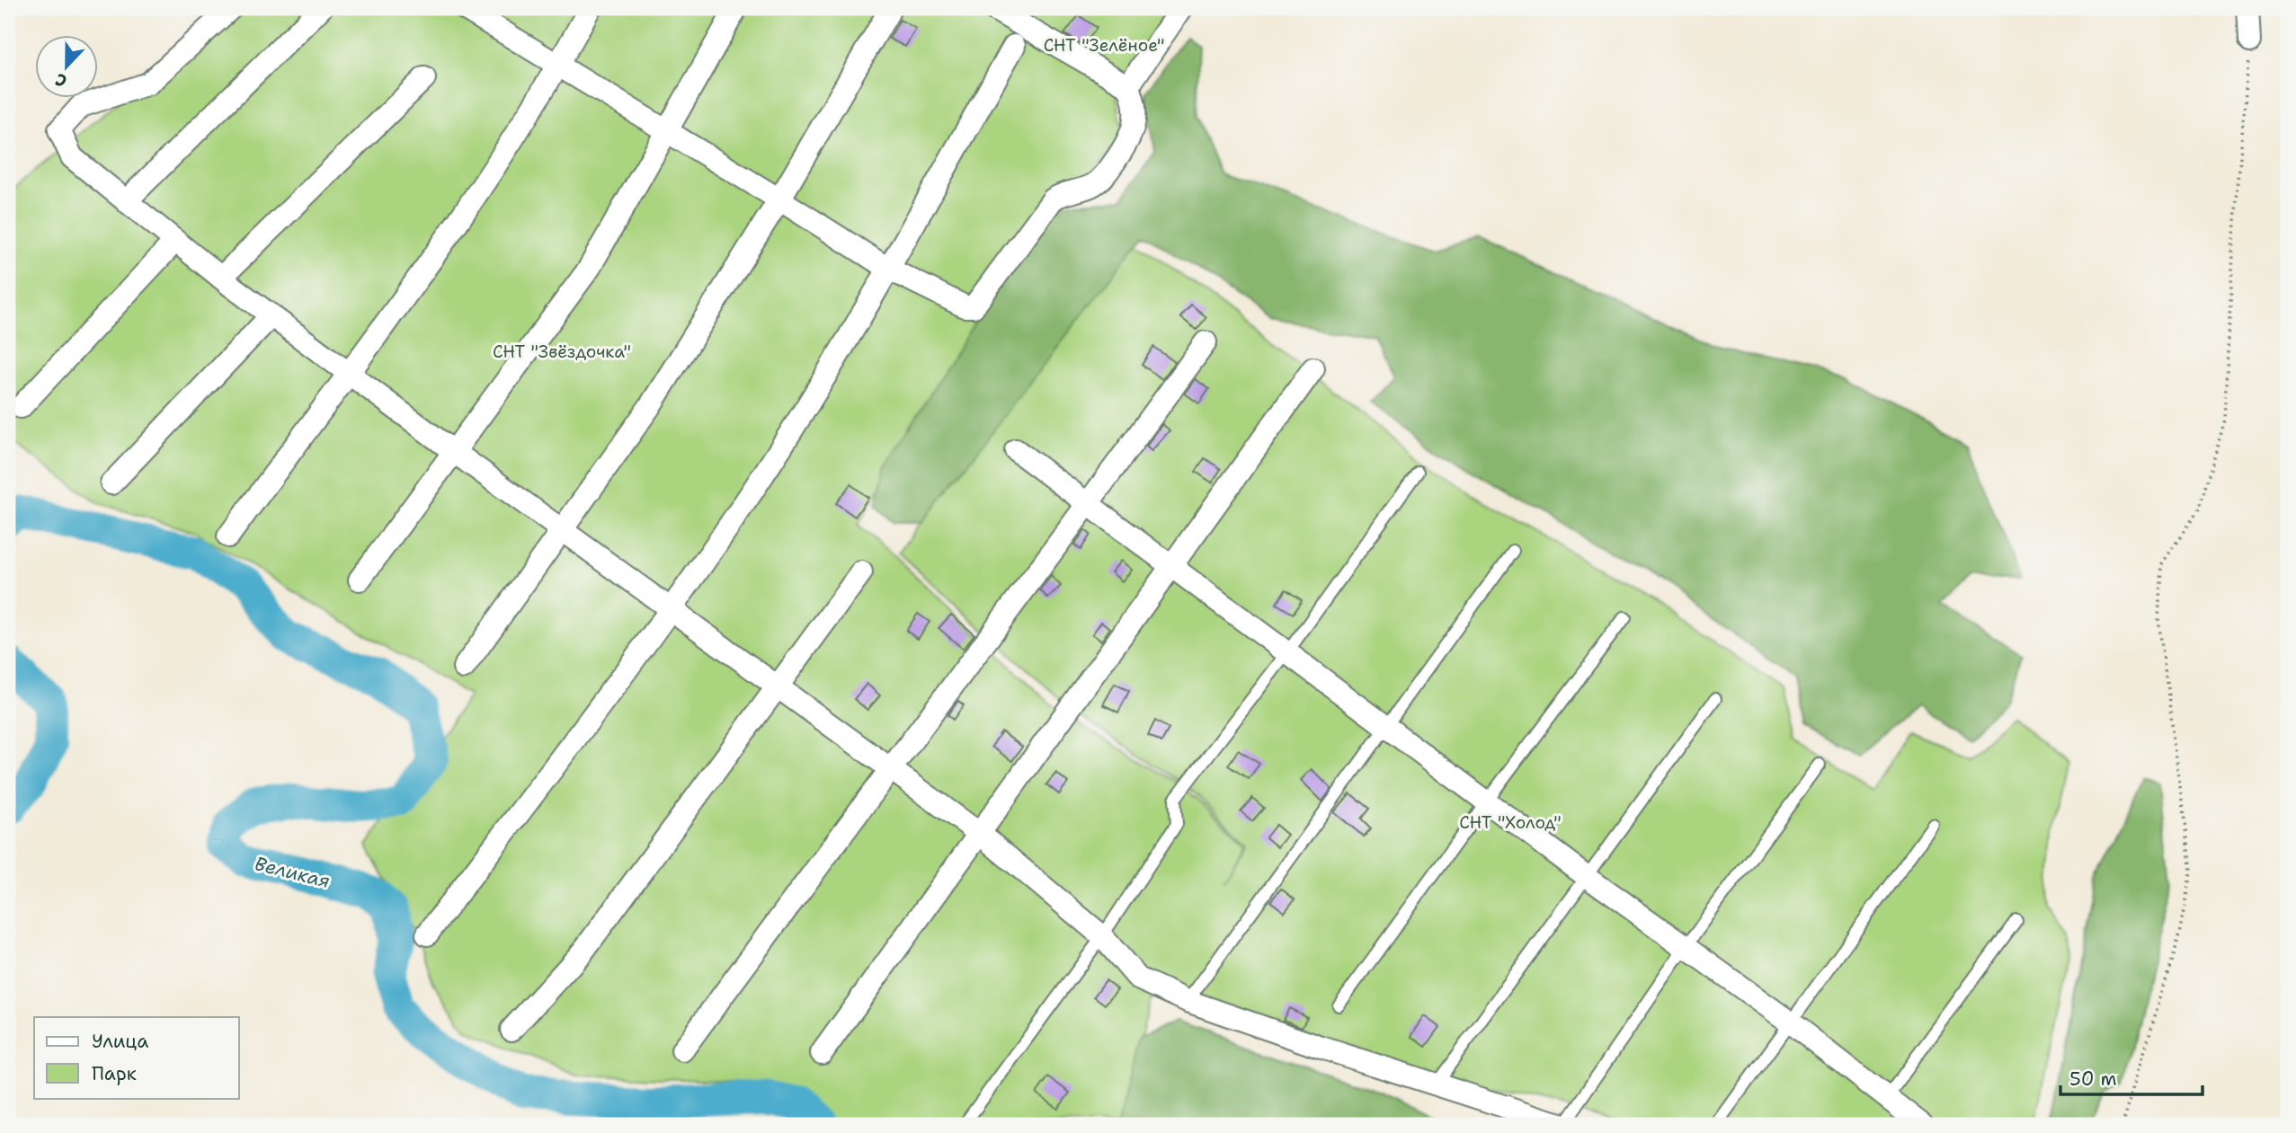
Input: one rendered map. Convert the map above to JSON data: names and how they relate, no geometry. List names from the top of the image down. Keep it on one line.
{"water":["Великая"],"parks":["СНТ \"Зелёное\"","СНТ \"Звёздочка\"","СНТ \"Холод\""],"legend":["Улица","Парк"],"scale_bar":"50 m","north":"bottom"}
